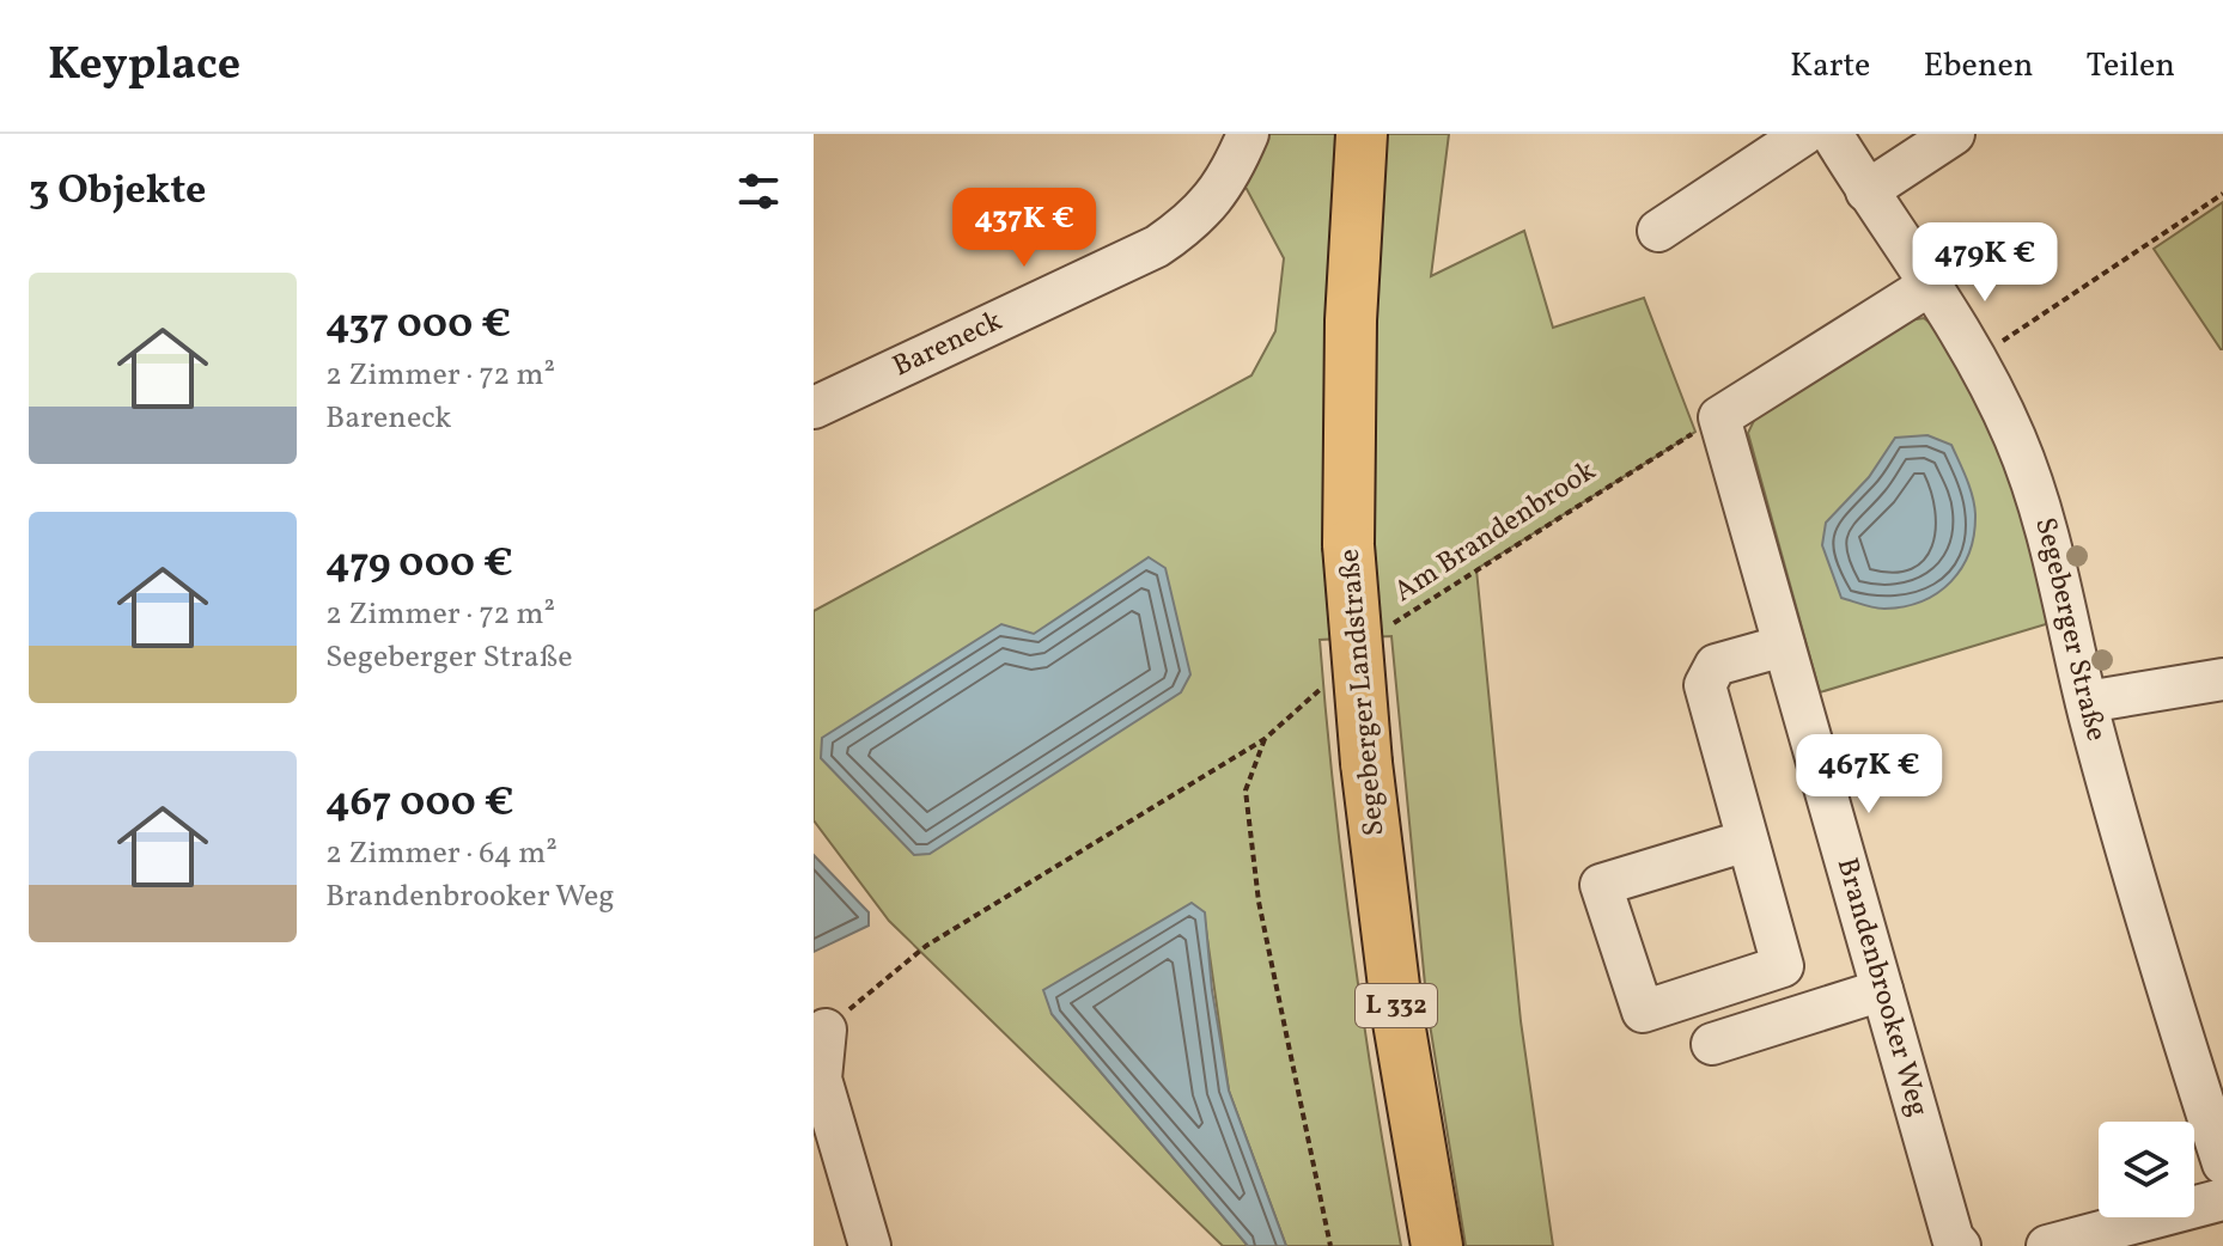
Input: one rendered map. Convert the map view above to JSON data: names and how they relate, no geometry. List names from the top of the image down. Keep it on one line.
{"streets":{"main road":["Segeberger Landstraße","L 332"],"street":["Bareneck","Segeberger Straße","Brandenbrooker Weg"],"path":["Am Brandenbrook"]},"crossings":[["Am Brandenbrook","Brandenbrooker Weg"]],"page":{"header":"Keyplace","nav":["Karte","Ebenen","Teilen"],"heading":"3 Objekte","price":["437K €","479K €","467K €"],"list":[{"name":"437 000 €","note":"2 Zimmer · 72 m² · Bareneck"},{"name":"479 000 €","note":"2 Zimmer · 72 m² · Segeberger Straße"},{"name":"467 000 €","note":"2 Zimmer · 64 m² · Brandenbrooker Weg"}]}}
